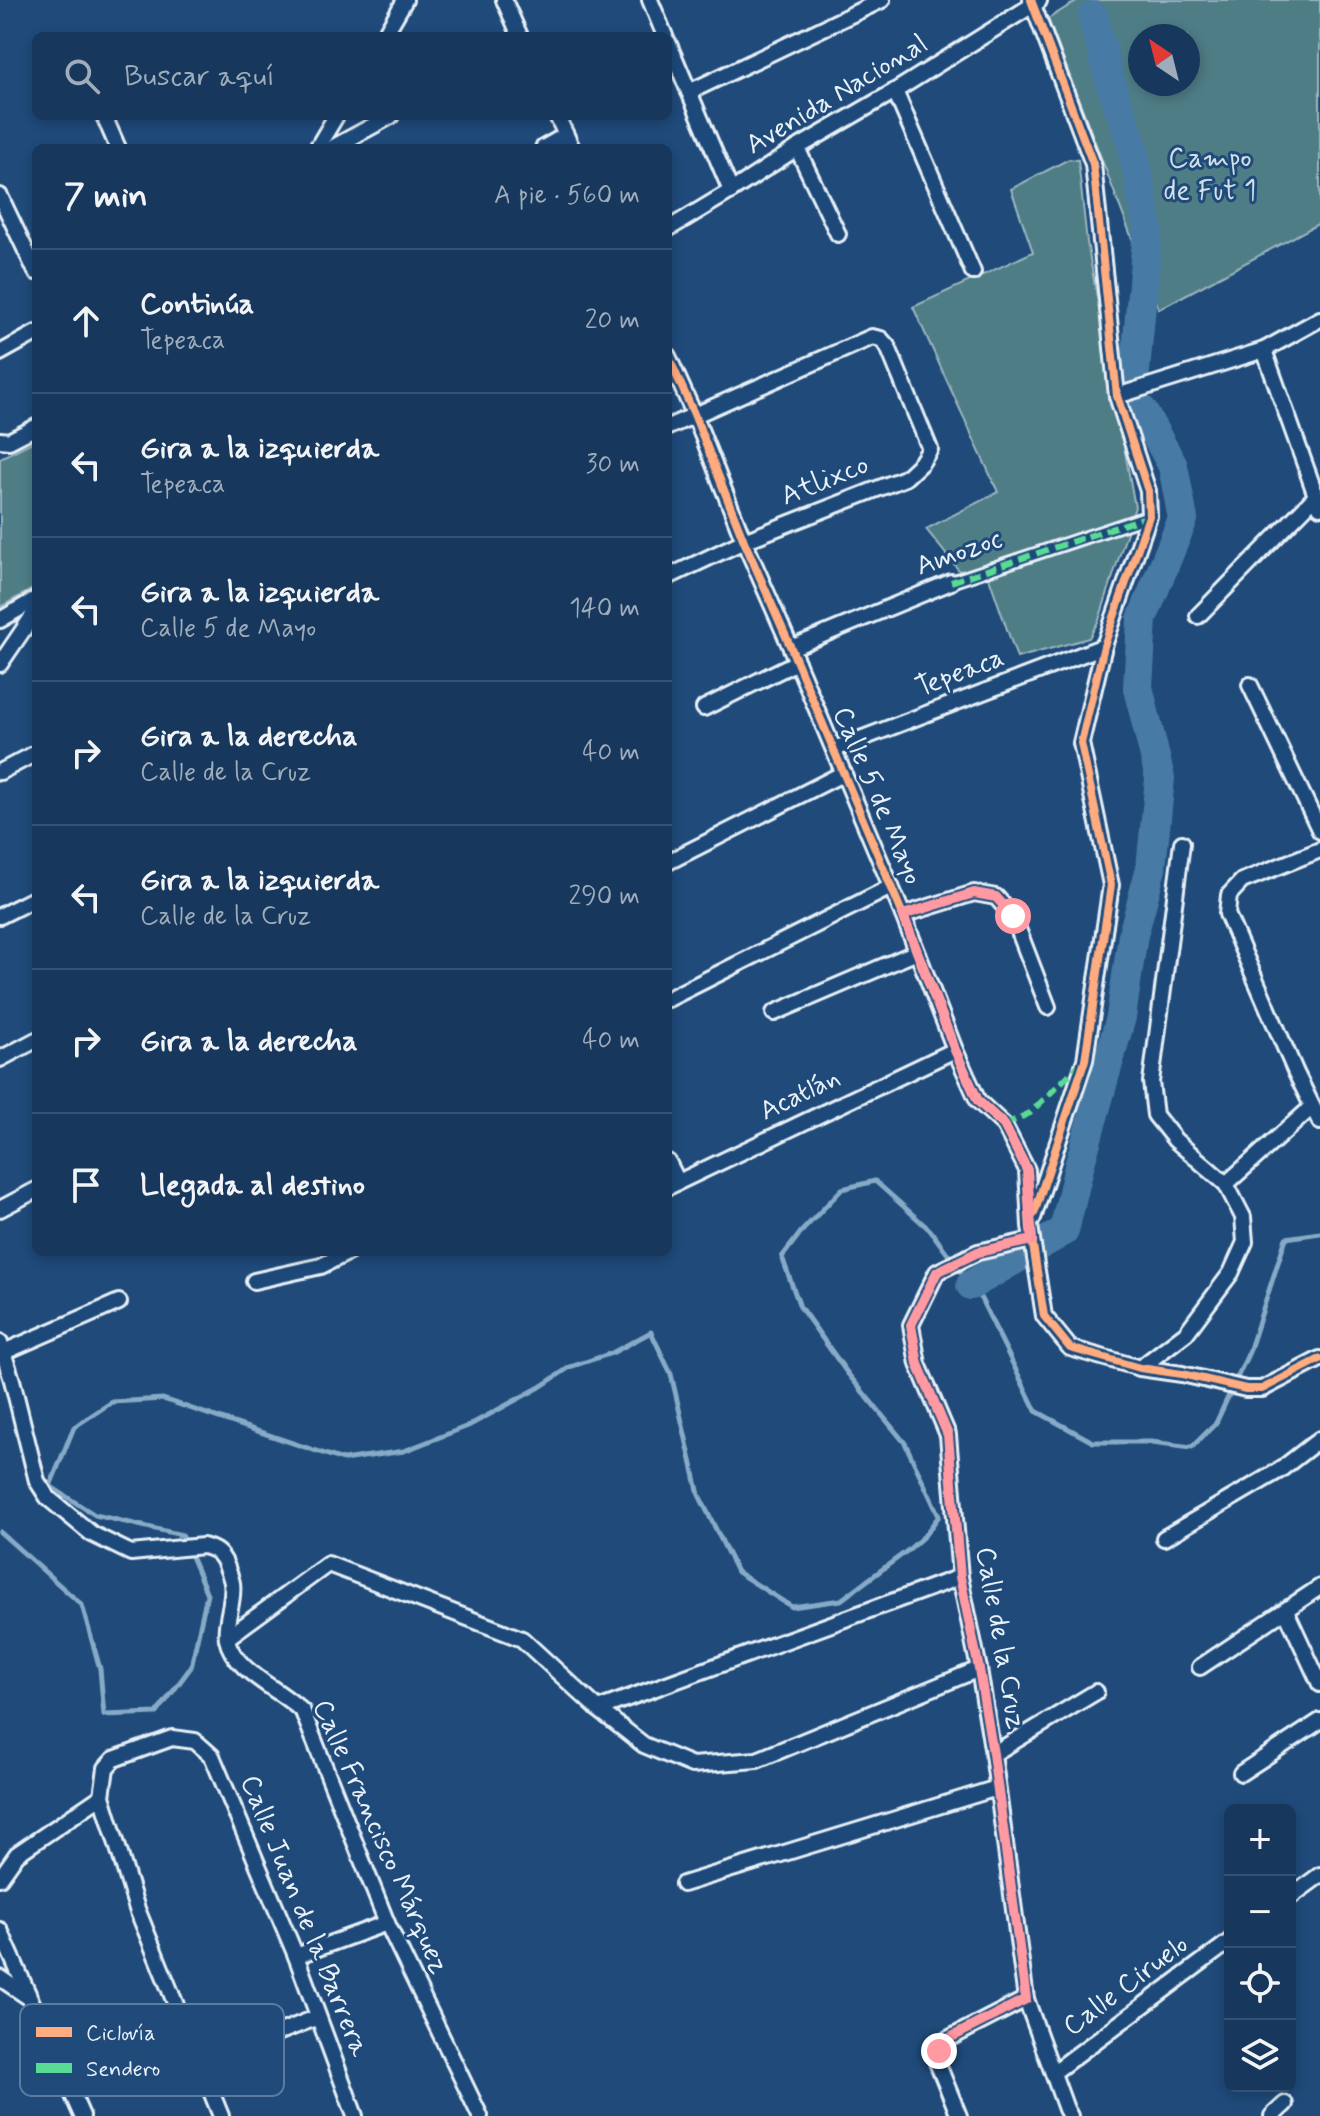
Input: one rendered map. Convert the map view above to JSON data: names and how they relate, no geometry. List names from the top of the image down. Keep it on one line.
{"streets":{"street":["Avenida Nacional","Atlixco","Amozoc","Tepeaca","Calle 5 de Mayo","Acatlán","Calle de la Cruz","Calle Francisco Márquez","Calle Juan de la Barrera","Calle Ciruelo"]},"crossings":[["Atlixco","Calle 5 de Mayo"],["Amozoc","Calle 5 de Mayo"],["Tepeaca","Calle 5 de Mayo"],["Calle 5 de Mayo","Acatlán"],["Calle 5 de Mayo","Calle de la Cruz"],["Calle de la Cruz","Calle Ciruelo"]],"parks":["Campo de Fut 1"],"legend":["Ciclovía","Sendero"],"north":"top left","page":{"search":"Buscar aquí","heading":["7 min","A pie · 560 m"],"list":[["Continúa","Tepeaca","20 m"],["Gira a la izquierda","Tepeaca","30 m"],["Gira a la izquierda","Calle 5 de Mayo","140 m"],["Gira a la derecha","Calle de la Cruz","40 m"],["Gira a la izquierda","Calle de la Cruz","290 m"],["Gira a la derecha","40 m"],"Llegada al destino"],"map_buttons":["+","−"]}}
